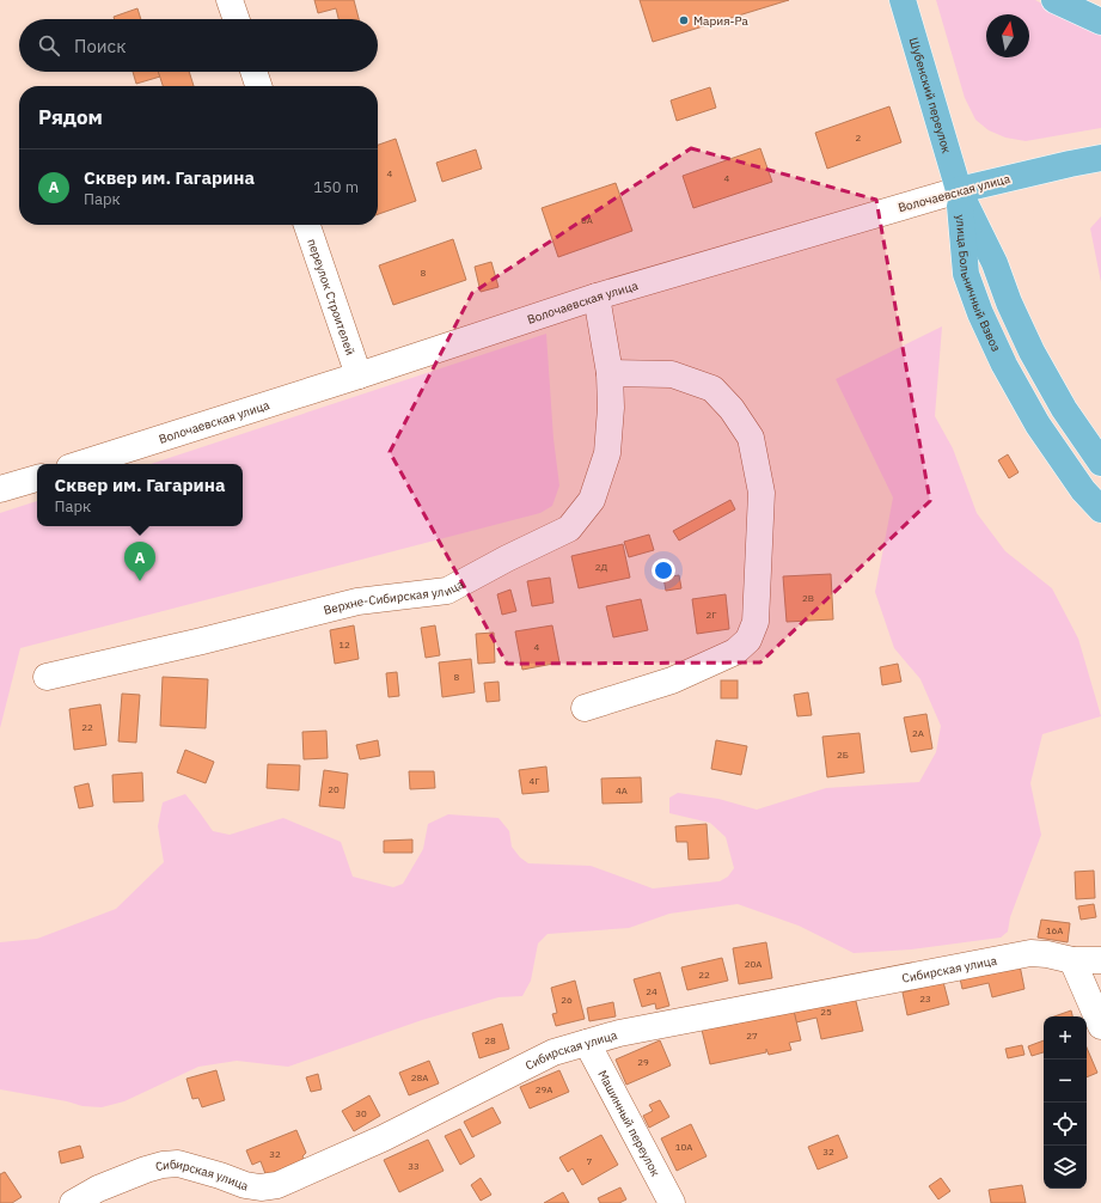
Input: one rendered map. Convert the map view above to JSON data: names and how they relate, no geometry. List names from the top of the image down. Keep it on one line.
{"streets":{"main road":["Шубенский переулок","Волочаевская улица","улица Больничный Взвоз"],"street":["переулок Строителей","Верхне-Сибирская улица","Сибирская улица","Машинный переулок"]},"crossings":[["Шубенский переулок","Волочаевская улица"],["Шубенский переулок","улица Больничный Взвоз"],["Волочаевская улица","улица Больничный Взвоз"],["Волочаевская улица","переулок Строителей"],["Волочаевская улица","Верхне-Сибирская улица"],["Сибирская улица","Машинный переулок"]],"places":["Мария-Ра"],"house_numbers":["2","4","4","6А","8","2Д","2В","2Г","12","4","8","22","2А","2Б","4Г","20","4А","16А","20А","22","24","23","26","25","27","28","29","28А","29А","30","10А","32","32","7","33"],"north":"top","page":{"search":"Поиск","heading":"Рядом","list":[{"mark":"A","name":"Сквер им. Гагарина","note":"Парк","value":"150 m"}],"popup":["Сквер им. Гагарина","Парк"],"pins":"A","map_buttons":["+","−"]}}
